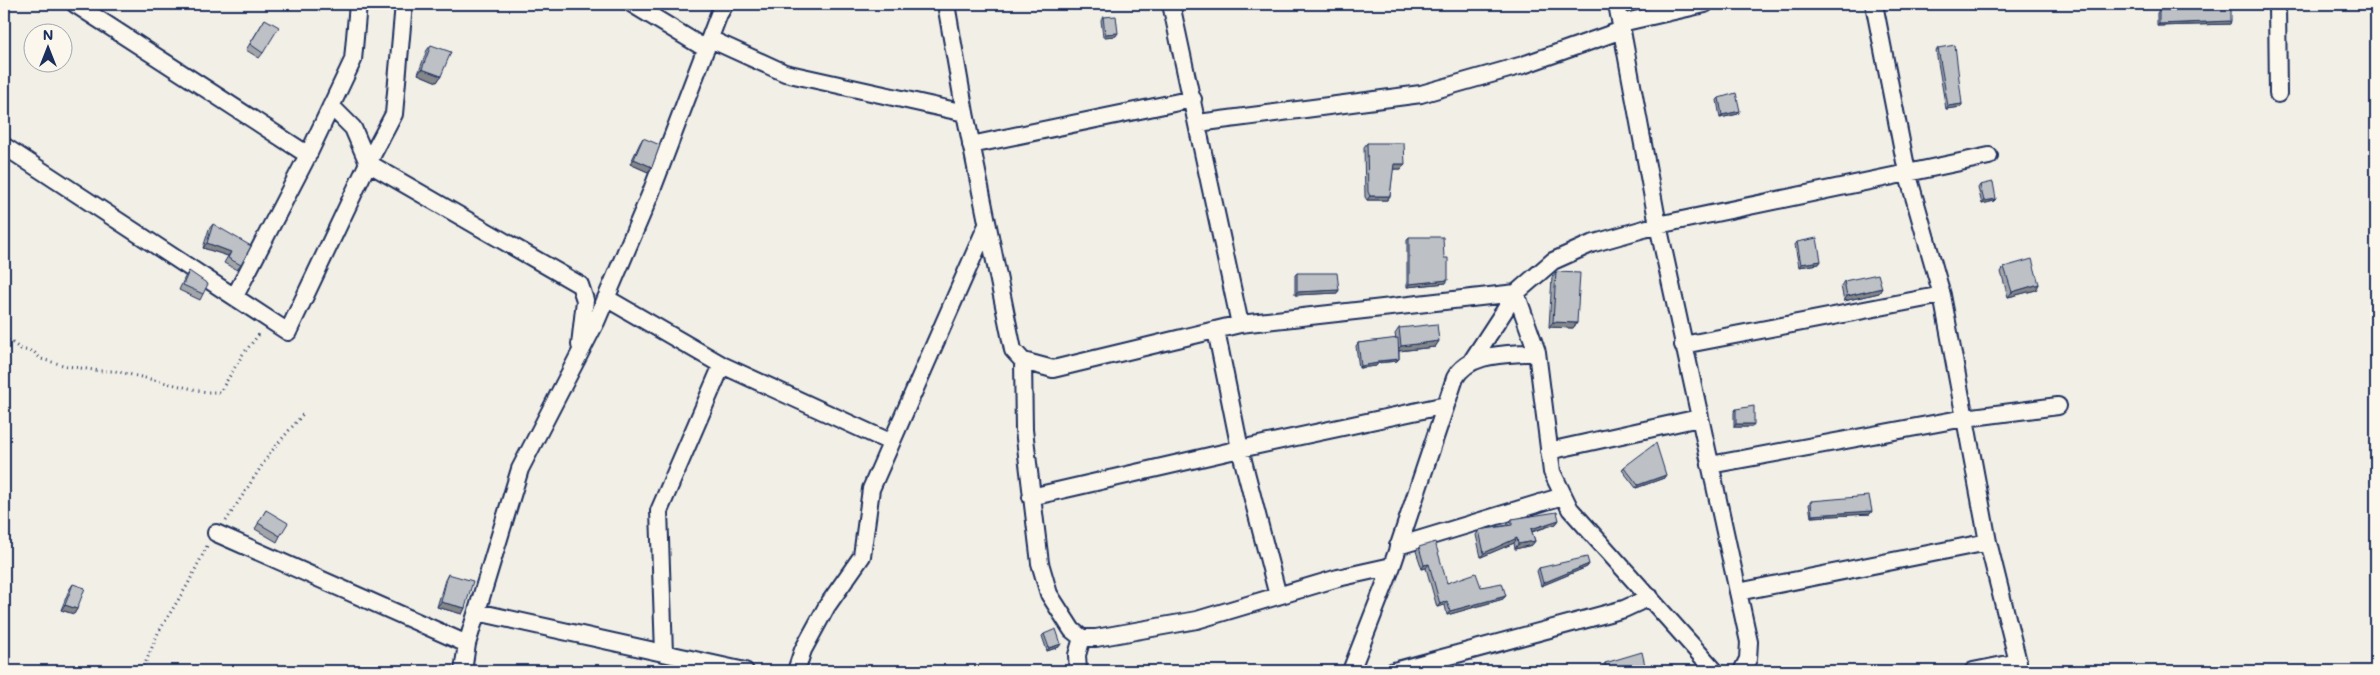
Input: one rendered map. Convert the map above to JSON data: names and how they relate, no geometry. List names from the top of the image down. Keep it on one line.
{"north":"top"}
